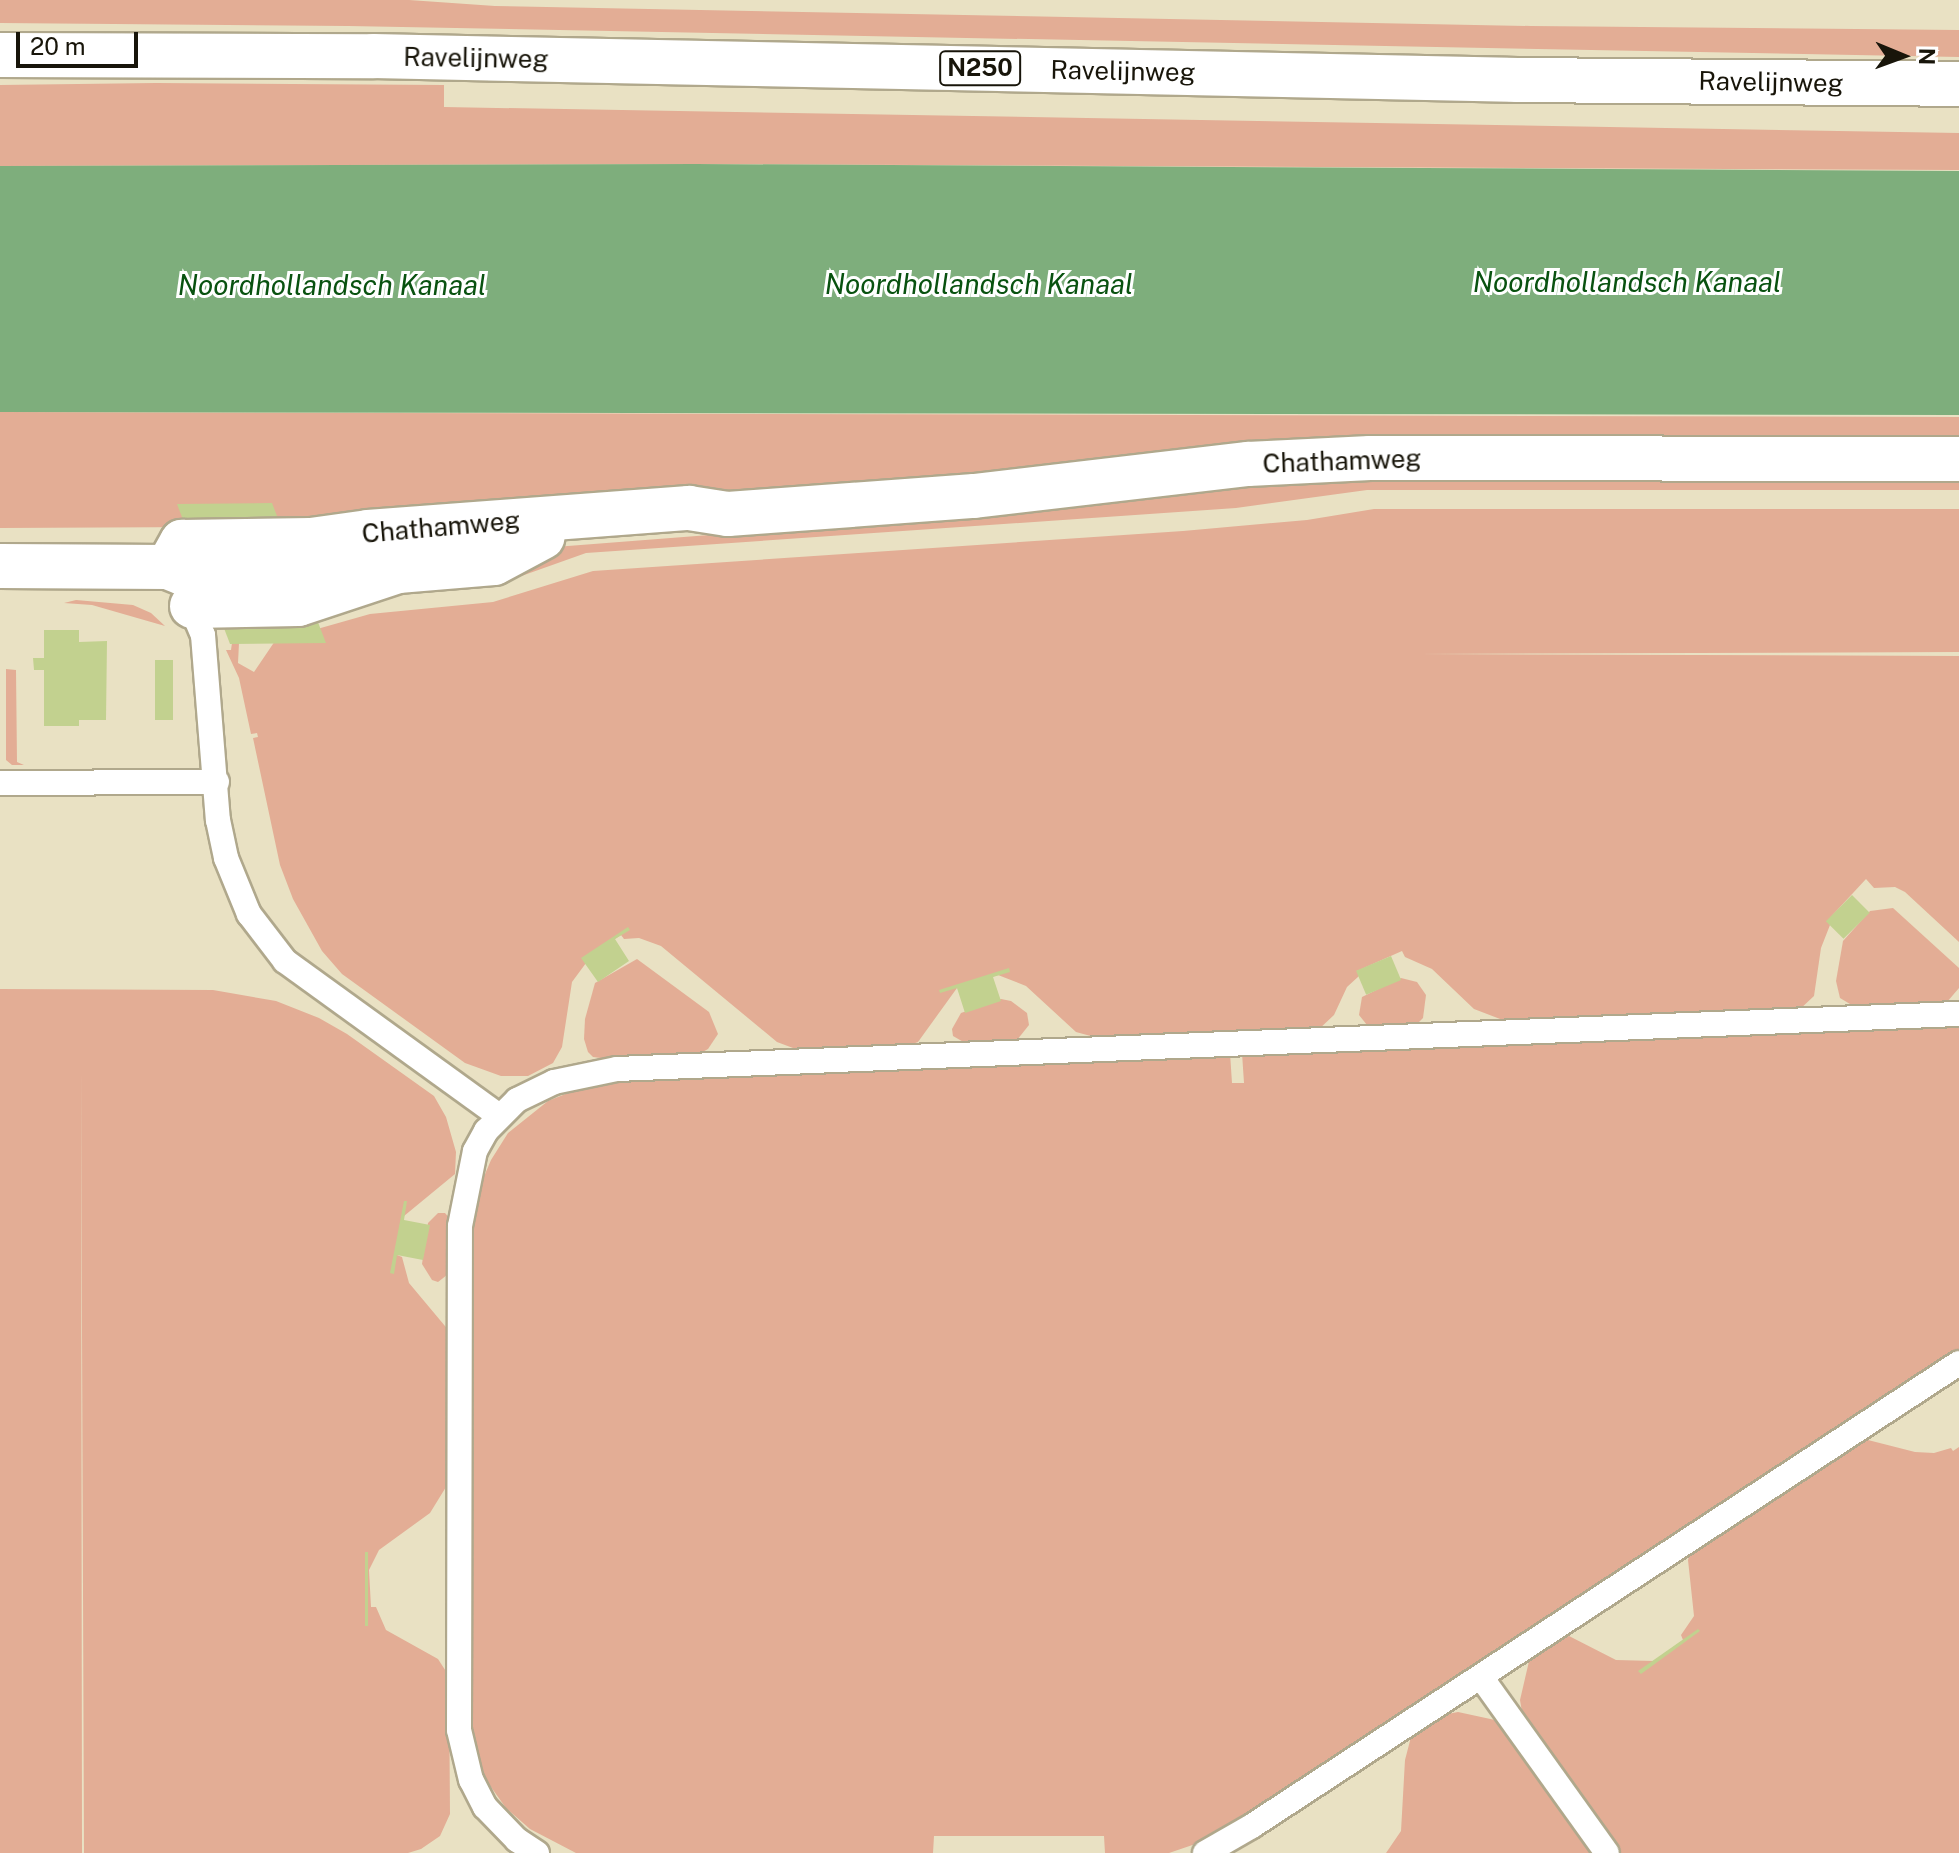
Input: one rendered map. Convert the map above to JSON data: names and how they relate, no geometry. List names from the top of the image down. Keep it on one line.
{"streets":{"street":["Ravelijnweg","N250","Chathamweg"]},"water":["Noordhollandsch Kanaal"],"scale_bar":"20 m","north":"right"}
